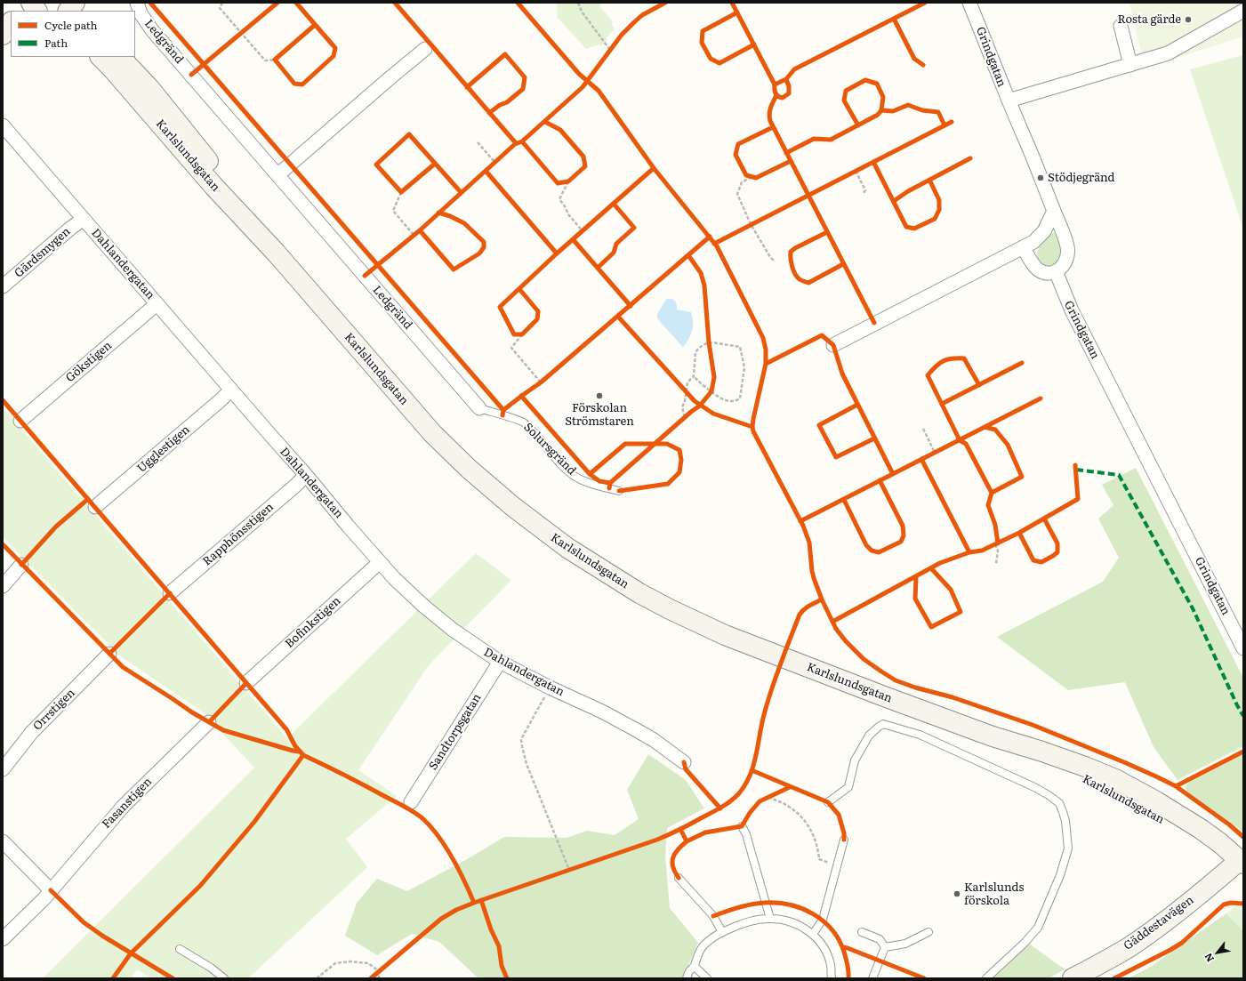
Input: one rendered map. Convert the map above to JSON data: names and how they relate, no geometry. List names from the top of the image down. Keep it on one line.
{"streets":{"main road":["Karlslundsgatan","Gäddestavägen"],"street":["Ledgränd","Grindgatan","Gärdsmygen","Dahlandergatan","Gökstigen","Ugglestigen","Rapphönsstigen","Bofinkstigen","Orrstigen","Sandtorpsgatan","Fasanstigen"],"lane":["Solursgränd"]},"crossings":[["Ledgränd","Solursgränd"],["Karlslundsgatan","Gäddestavägen"],["Gärdsmygen","Dahlandergatan"],["Dahlandergatan","Gökstigen"],["Dahlandergatan","Ugglestigen"],["Dahlandergatan","Rapphönsstigen"],["Dahlandergatan","Bofinkstigen"],["Dahlandergatan","Sandtorpsgatan"]],"places":["Rosta gärde","Stödjegränd","Förskolan Strömstaren","Karlslunds förskola"],"legend":["Cycle path","Path"],"north":"bottom left"}
